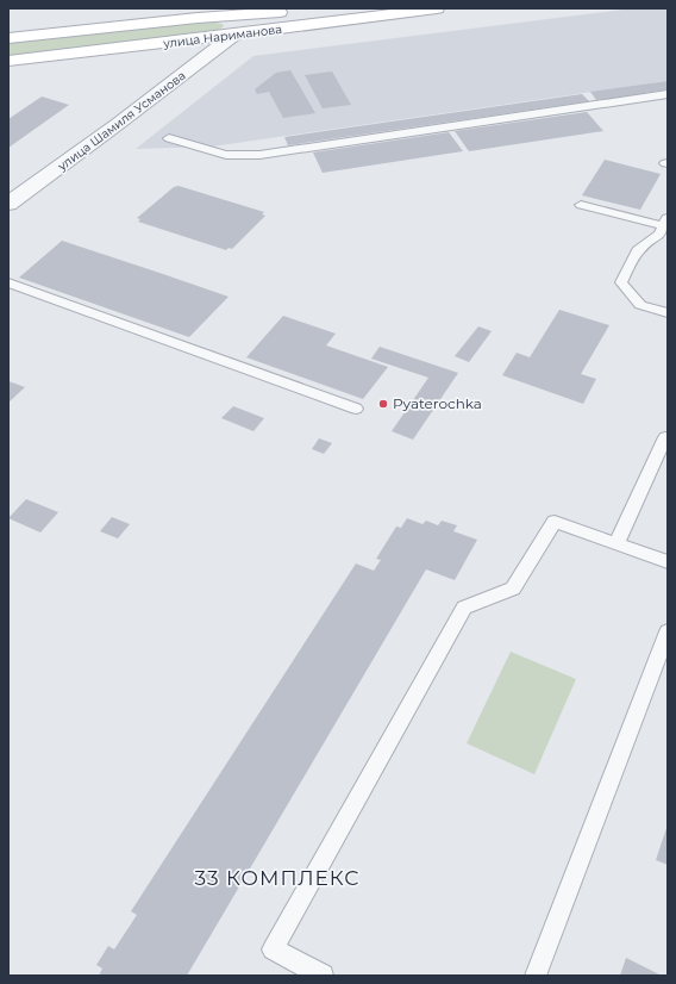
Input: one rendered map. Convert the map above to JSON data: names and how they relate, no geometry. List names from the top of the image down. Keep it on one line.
{"streets":{"main road":["улица Нариманова"],"street":["улица Шамиля Усманова"]},"crossings":[["улица Нариманова","улица Шамиля Усманова"]],"districts":["33 КОМПЛЕКС"],"places":["Pyaterochka"]}
